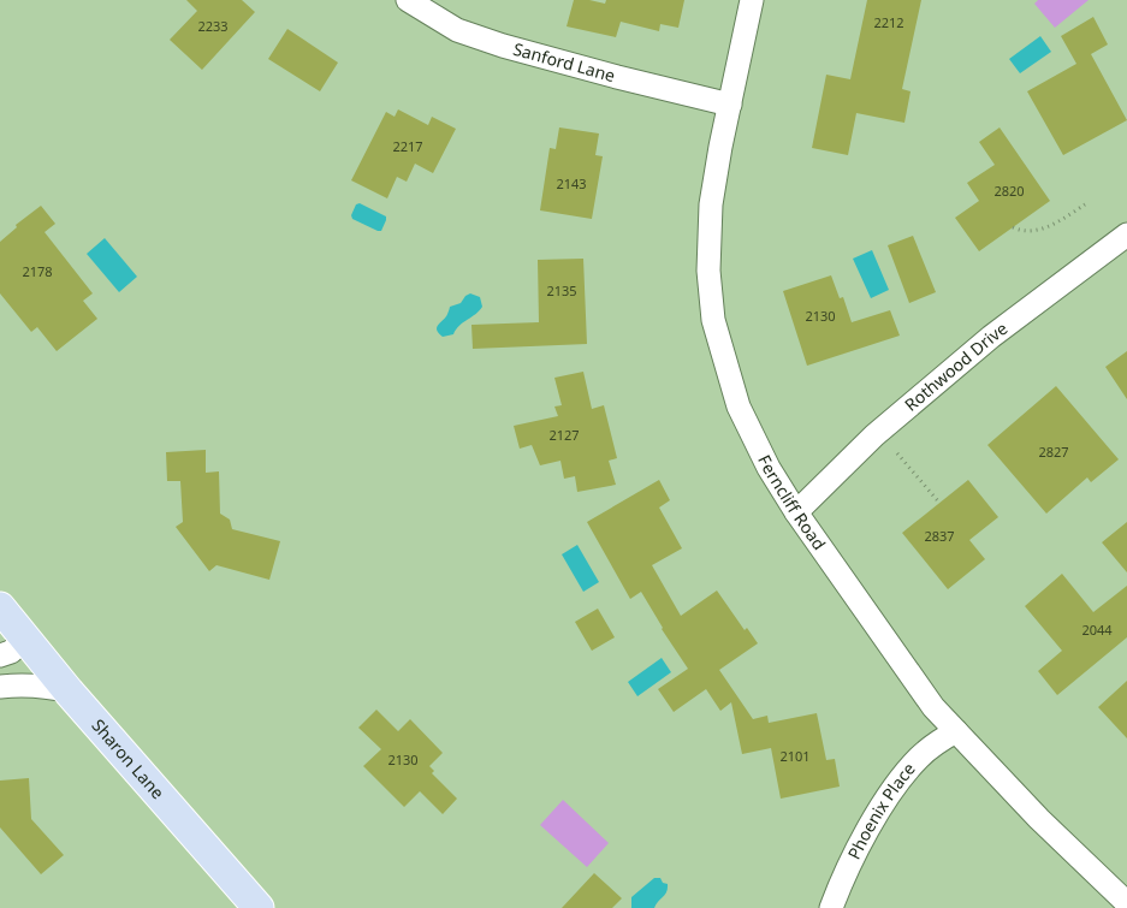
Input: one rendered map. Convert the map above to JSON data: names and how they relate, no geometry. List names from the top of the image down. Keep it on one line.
{"streets":{"main road":["Sharon Lane"],"street":["Sanford Lane","Rothwood Drive","Ferncliff Road","Phoenix Place"]},"crossings":[["Sanford Lane","Ferncliff Road"],["Rothwood Drive","Ferncliff Road"],["Ferncliff Road","Phoenix Place"]],"house_numbers":["2212","2233","2217","2143","2820","2178","2135","2130","2127","2827","2837","2044","2101","2130"]}
